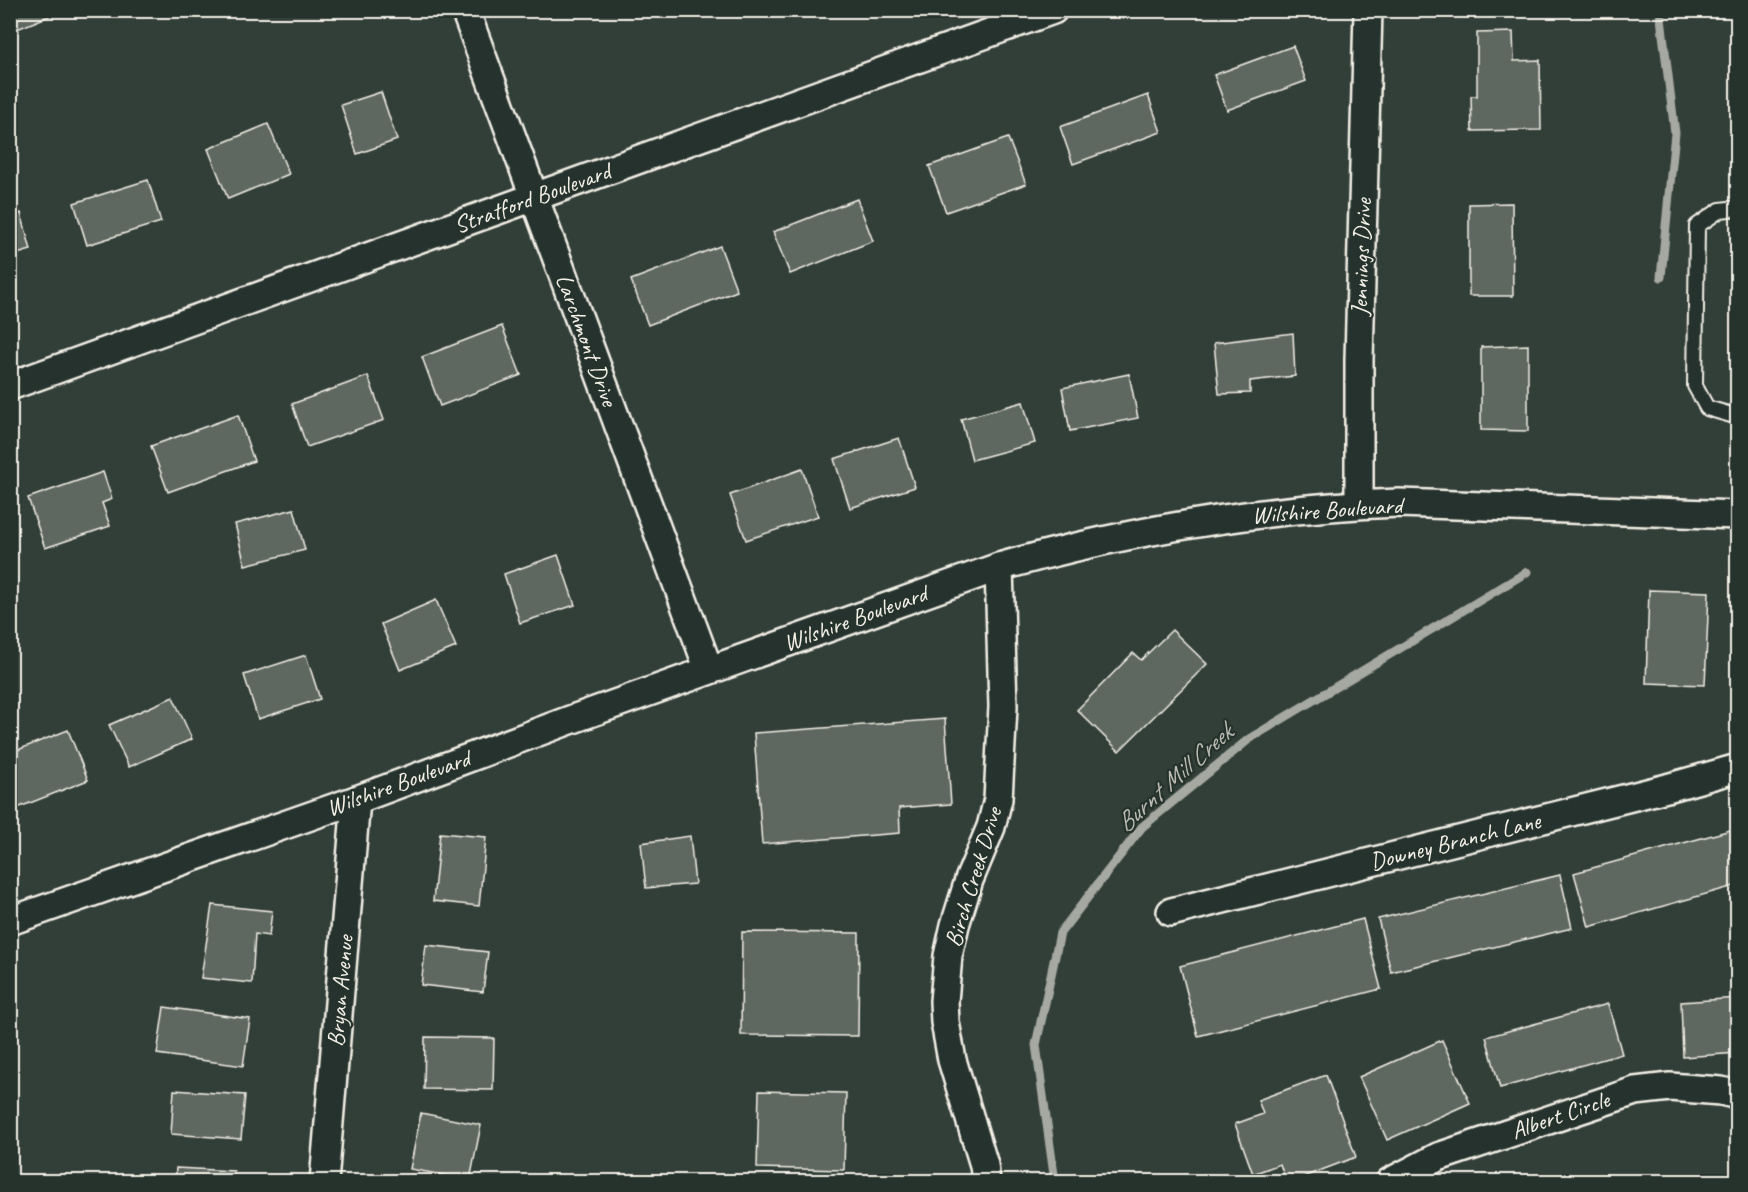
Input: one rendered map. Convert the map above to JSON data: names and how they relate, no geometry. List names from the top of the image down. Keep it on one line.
{"streets":{"street":["Stratford Boulevard","Jennings Drive","Larchmont Drive","Wilshire Boulevard","Downey Branch Lane","Birch Creek Drive","Bryan Avenue","Albert Circle"]},"crossings":[["Stratford Boulevard","Larchmont Drive"],["Jennings Drive","Wilshire Boulevard"],["Larchmont Drive","Wilshire Boulevard"],["Wilshire Boulevard","Birch Creek Drive"],["Wilshire Boulevard","Bryan Avenue"]],"water":["Burnt Mill Creek"]}
